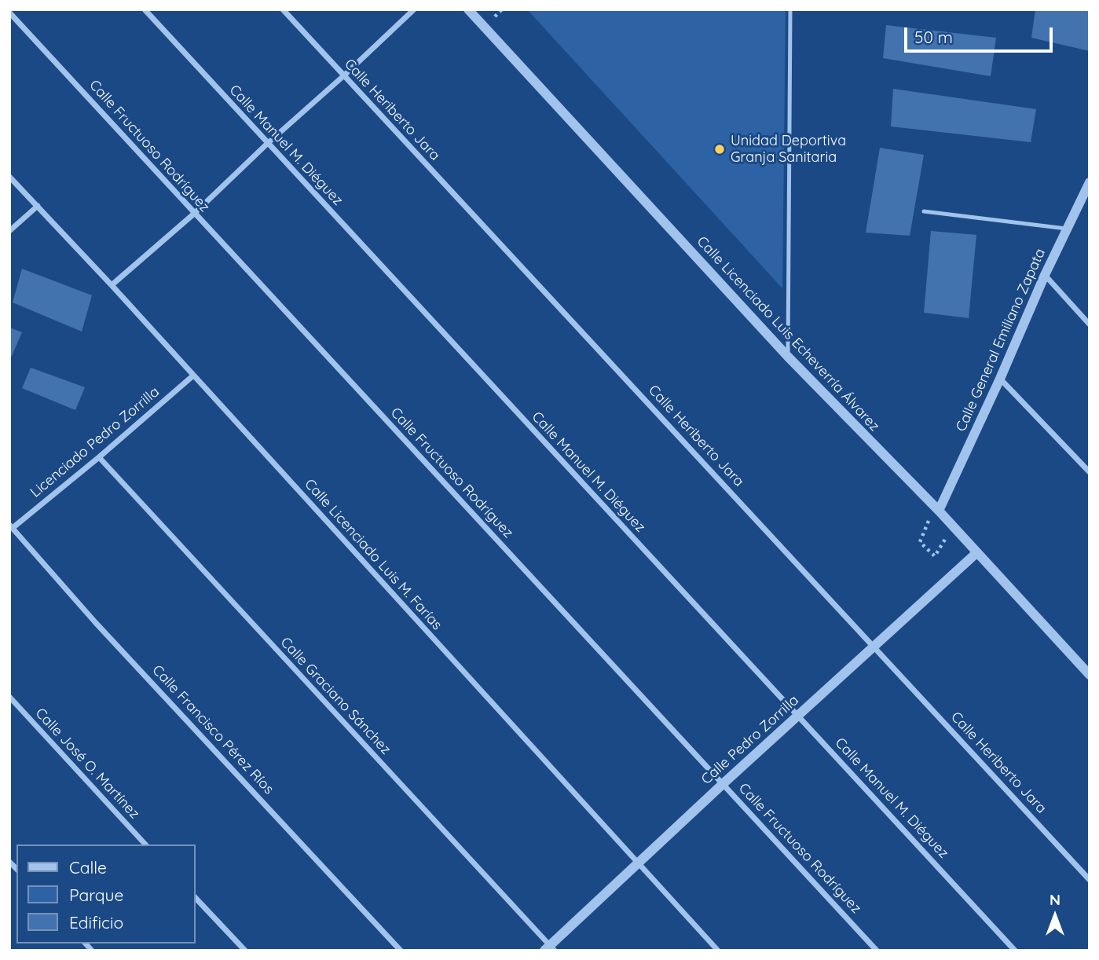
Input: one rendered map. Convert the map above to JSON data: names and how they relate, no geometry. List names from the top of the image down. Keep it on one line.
{"streets":{"street":["Calle Heriberto Jara","Calle Manuel M. Diéguez","Calle Fructuoso Rodríguez","Calle Licenciado Luis Echeverría Álvarez","Calle General Emiliano Zapata","Licenciado Pedro Zorrilla","Calle Licenciado Luis M. Farías","Calle Graciano Sánchez","Calle Francisco Pérez Ríos","Calle Pedro Zorrilla","Calle José O. Martínez"]},"crossings":[["Calle Heriberto Jara","Calle Pedro Zorrilla"],["Calle Manuel M. Diéguez","Calle Pedro Zorrilla"],["Calle Fructuoso Rodríguez","Calle Pedro Zorrilla"],["Calle Licenciado Luis Echeverría Álvarez","Calle General Emiliano Zapata"],["Calle Licenciado Luis Echeverría Álvarez","Calle Pedro Zorrilla"],["Licenciado Pedro Zorrilla","Calle Licenciado Luis M. Farías"],["Licenciado Pedro Zorrilla","Calle Graciano Sánchez"],["Licenciado Pedro Zorrilla","Calle Francisco Pérez Ríos"],["Calle Licenciado Luis M. Farías","Calle Pedro Zorrilla"],["Calle Graciano Sánchez","Calle Pedro Zorrilla"]],"places":["Unidad Deportiva Granja Sanitaria"],"legend":["Calle","Parque","Edificio"],"scale_bar":"50 m","north":"top"}
